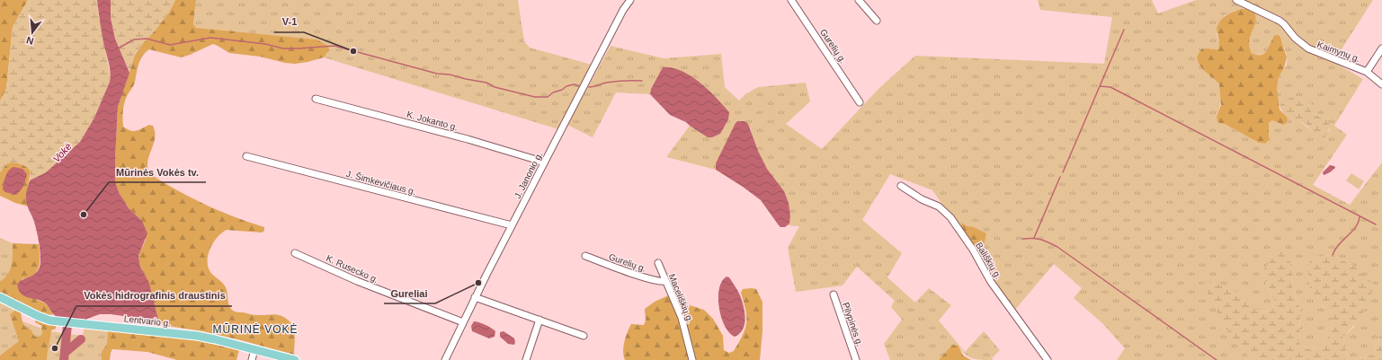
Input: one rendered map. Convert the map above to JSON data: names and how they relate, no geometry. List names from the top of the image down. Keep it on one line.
{"streets":{"main road":["Lentvario g."],"street":["Gurelių g.","Kaimynų g.","K. Jokanto g.","J. Janonio g.","J. Šimkevičiaus g.","Bališkių g.","K. Rusecko g.","Maceliškių g.","Pilypinės g."]},"crossings":[["Gurelių g.","Maceliškių g."],["K. Jokanto g.","J. Janonio g."],["J. Janonio g.","J. Šimkevičiaus g."],["J. Janonio g.","K. Rusecko g."]],"districts":["MŪRINĖ VOKĖ"],"water":["Vokė"],"places":["V-1","Mūrinės Vokės tv.","Gureliai","Vokės hidrografinis draustinis"],"north":"bottom"}
